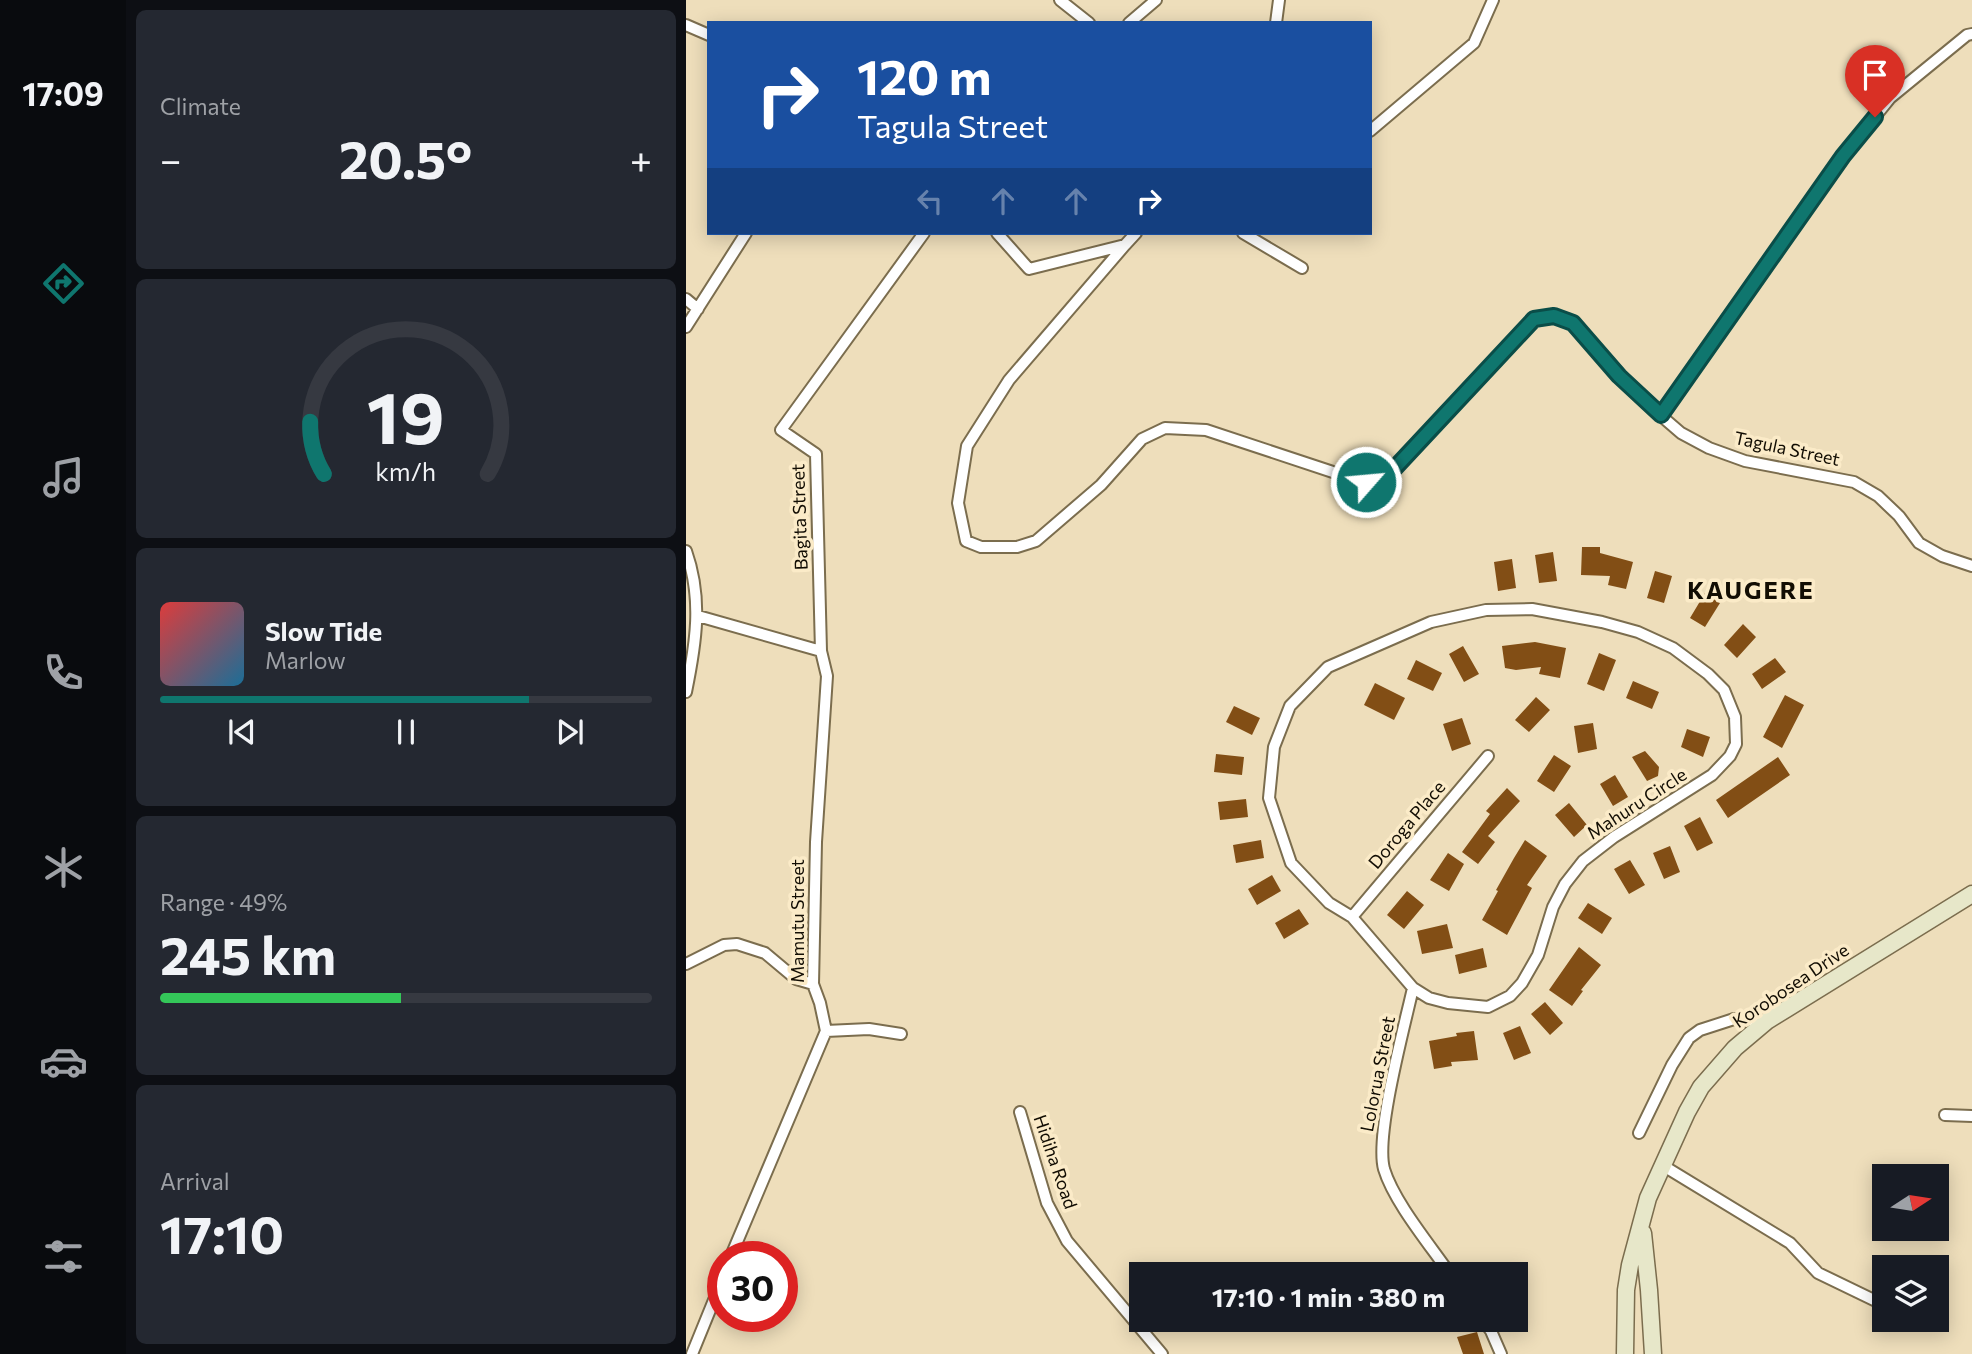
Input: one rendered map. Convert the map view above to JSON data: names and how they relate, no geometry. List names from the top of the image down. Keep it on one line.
{"streets":{"main road":["Korobosea Drive"],"street":["Tagula Street","Bagita Street","Mahuru Circle","Doroga Place","Mamutu Street","Lolorua Street","Hidiha Road"]},"crossings":[["Bagita Street","Mamutu Street"],["Mahuru Circle","Doroga Place"],["Mahuru Circle","Lolorua Street"]],"districts":["KAUGERE"],"north":"right","page":{"tabs":"17:09","tile":["Climate",["Range · 49%","245 km"],["Arrival","17:10"]],"turn":["120 m","Tagula Street"],"heat":["−","20.5°","+"],"song":["Slow Tide","Marlow"],"limit":"30","trip":"17:10 · 1 min · 380 m","gauge":["19","km/h"]}}
